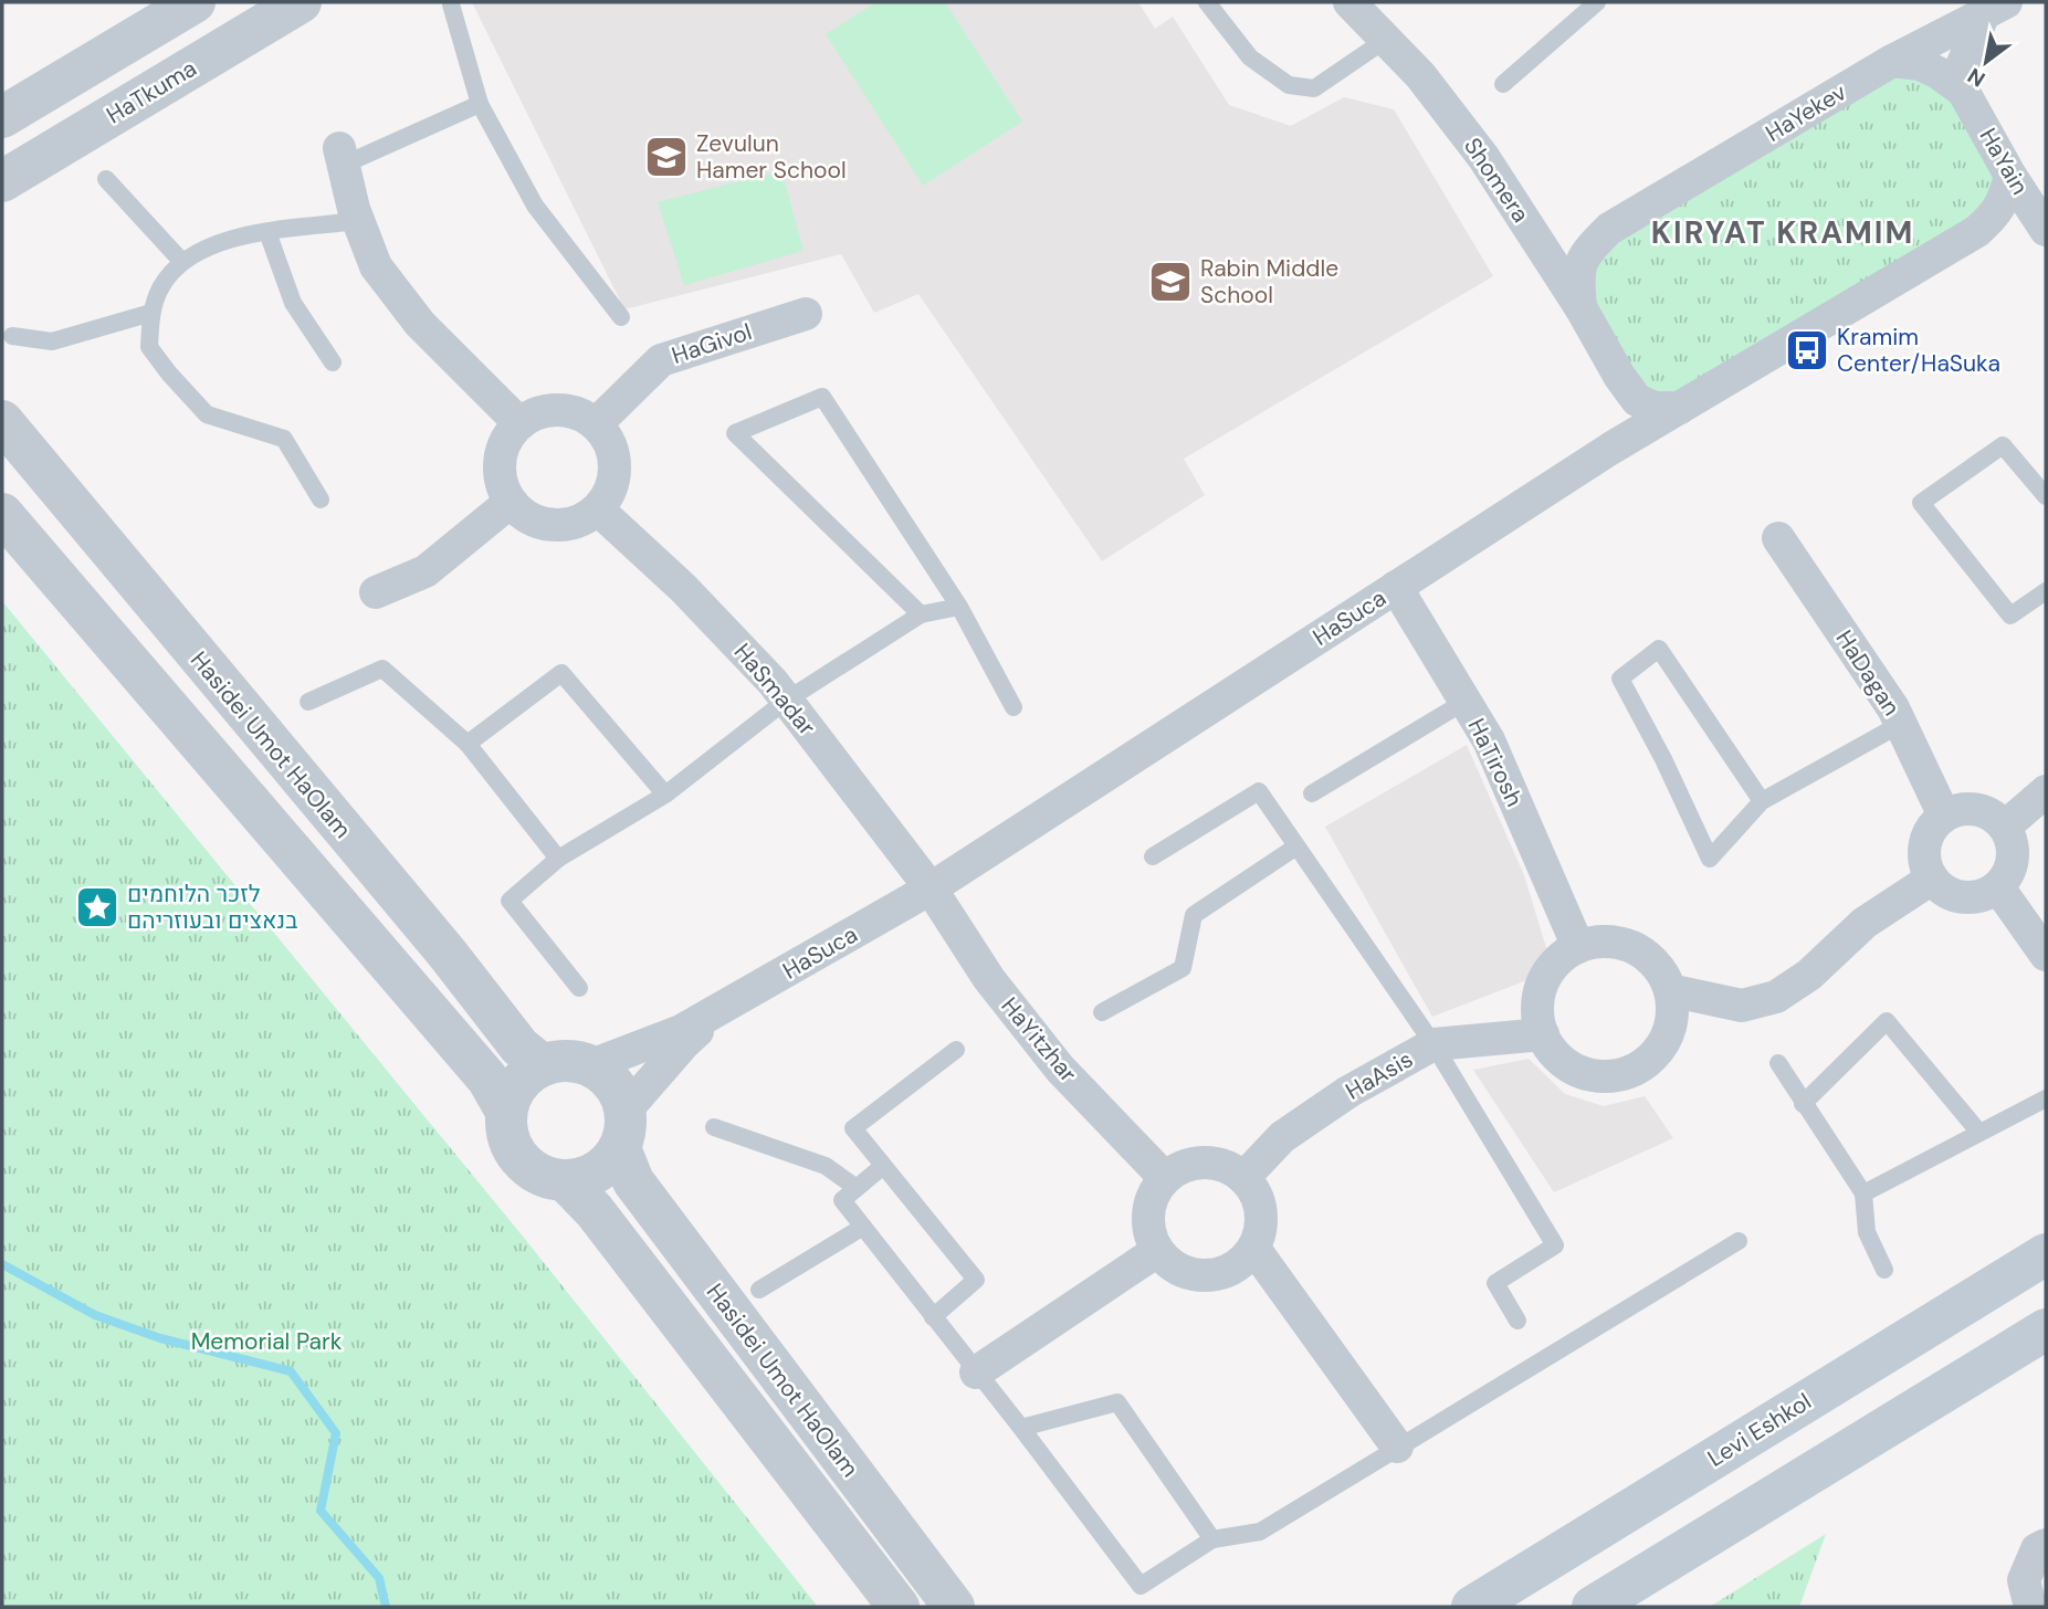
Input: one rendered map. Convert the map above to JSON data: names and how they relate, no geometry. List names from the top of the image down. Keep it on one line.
{"streets":{"main road":["Levi Eshkol"],"street":["HaTkuma","HaYekev","HaYain","Shomera","HaGivol","HaSuca","HaDagan","HaSmadar","Hasidei Umot HaOlam","HaTirosh","HaYitzhar","HaAsis"]},"crossings":[["HaYekev","HaYain"],["HaYekev","Shomera"],["HaYain","HaSuca"],["Shomera","HaSuca"],["HaGivol","HaSmadar"],["HaSuca","HaSmadar"],["HaSuca","Hasidei Umot HaOlam"],["HaSuca","HaTirosh"],["HaSuca","HaYitzhar"],["HaSmadar","HaYitzhar"],["HaTirosh","HaAsis"],["HaYitzhar","HaAsis"]],"districts":["KIRYAT KRAMIM"],"parks":["Memorial Park"],"places":{"school or university":["Zevulun Hamer School","Rabin Middle School"],"bus stop":["Kramim Center/HaSuka"],"place":["לזכר הלוחמים בנאצים ובעוזריהם"]},"north":"bottom left"}
